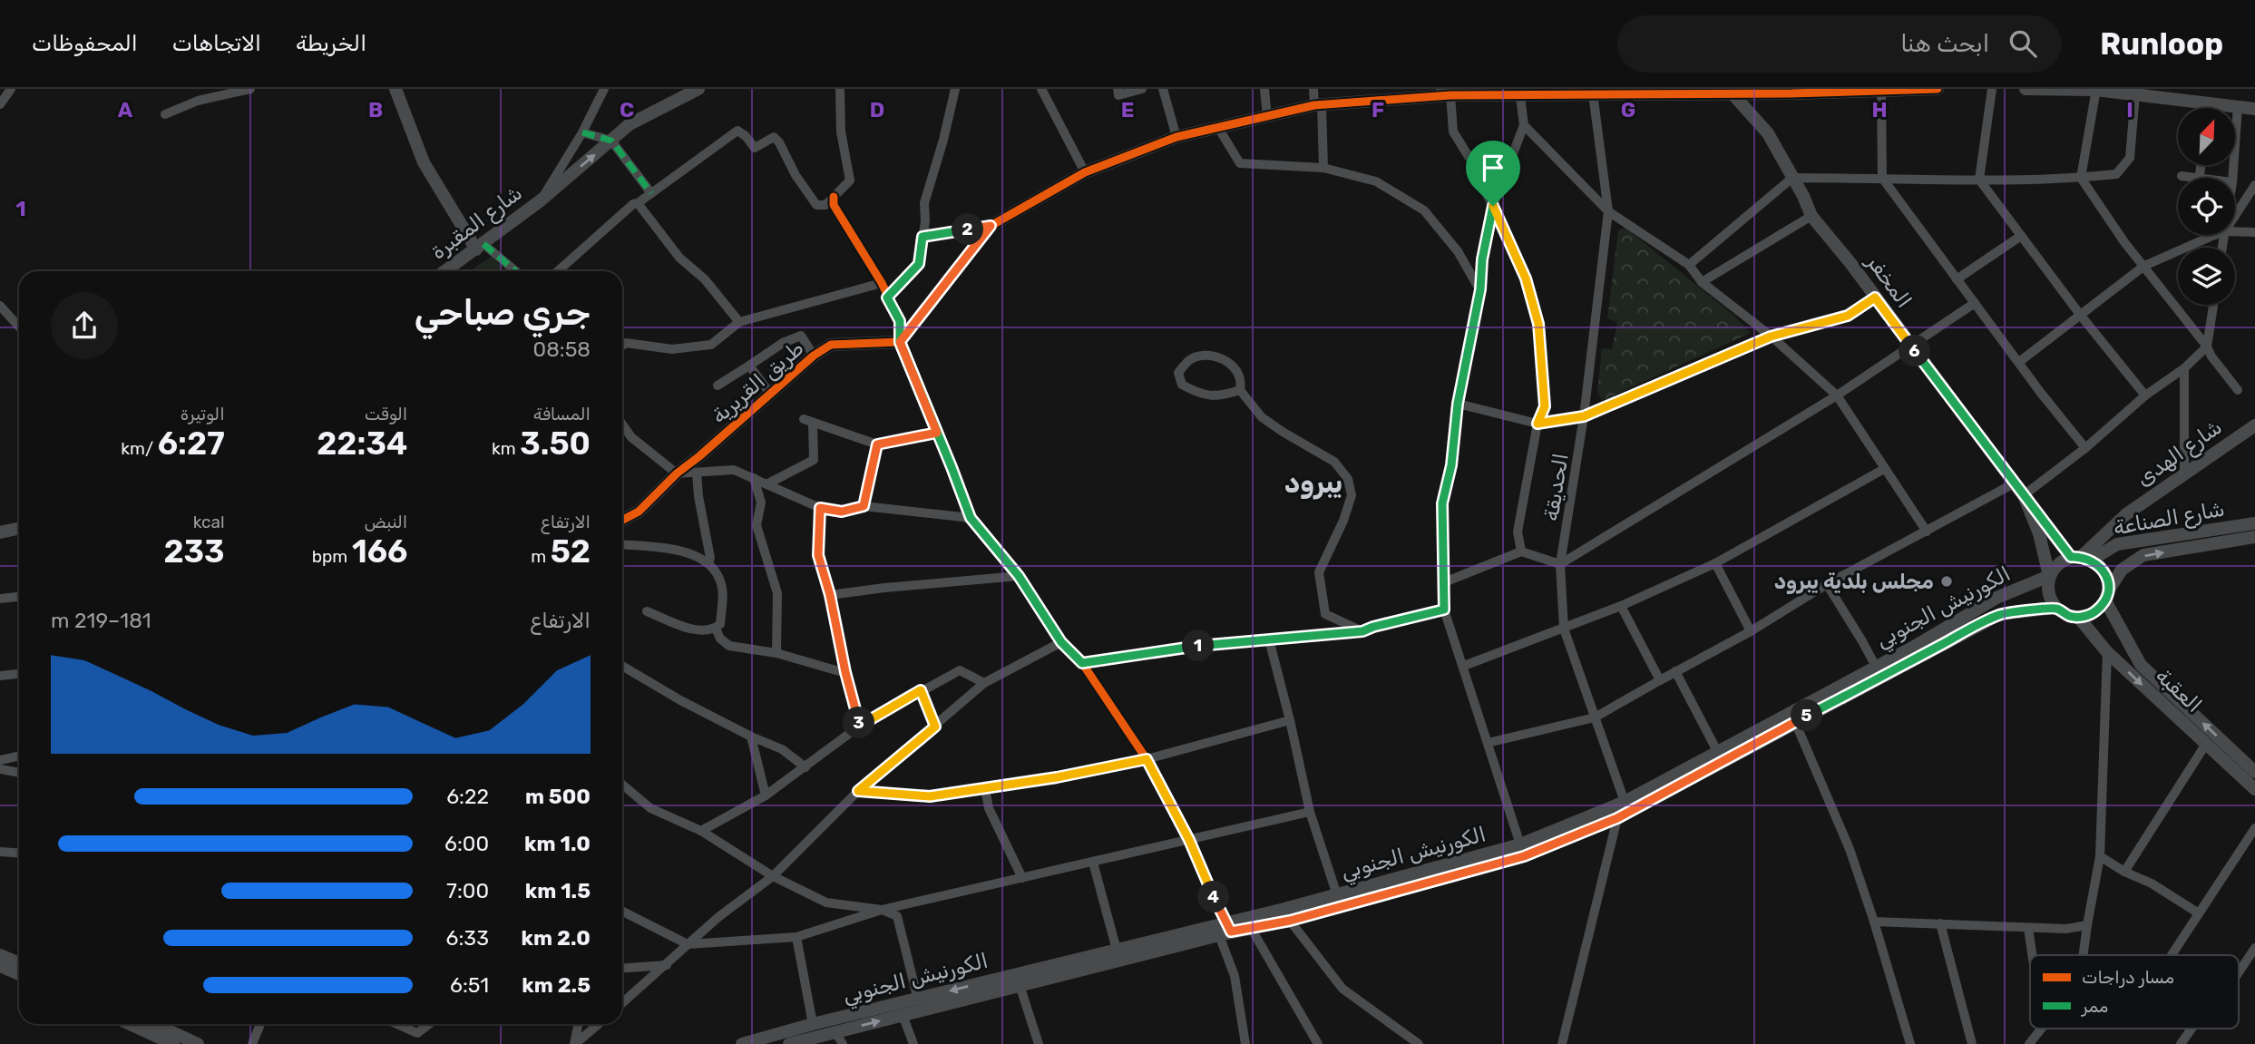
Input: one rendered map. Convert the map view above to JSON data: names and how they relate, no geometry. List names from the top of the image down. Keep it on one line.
{"streets":{"main road":["شارع المقبرة","المخفر","طريق القريرية","شارع الهدى","شارع الصناعة","الكورنيش الجنوبي","العقبة"],"street":["الحديقة"]},"crossings":[["شارع الهدى","شارع الصناعة"],["شارع الهدى","الكورنيش الجنوبي"],["شارع الهدى","العقبة"],["الحديقة","الكورنيش الجنوبي"],["شارع الصناعة","الكورنيش الجنوبي"],["شارع الصناعة","العقبة"],["الكورنيش الجنوبي","العقبة"]],"districts":["يبرود"],"places":["مجلس بلدية يبرود"],"legend":["مسار دراجات","ممر"],"north":"top right","page":{"header":"Runloop","search":"ابحث هنا","nav":["الخريطة","الاتجاهات","المحفوظات"],"pins":["2","6","1","5","3","4"],"heading":["جري صباحي","08:58"],"stats":[["المسافة","3.50 km"],["الوقت","22:34"],["الوتيرة","6:27 /km"],["الارتفاع","52 m"],["النبض","166 bpm"],["kcal","233"]],"chart":["الارتفاع","181–219 m"],"list":[{"name":"500 m","note":"6:22"},{"name":"1.0 km","note":"6:00"},{"name":"1.5 km","note":"7:00"},{"name":"2.0 km","note":"6:33"},{"name":"2.5 km","note":"6:51"}]},"grid":{"columns":["A","B","C","D","E","F","G","H","I"],"rows":["1"]}}
